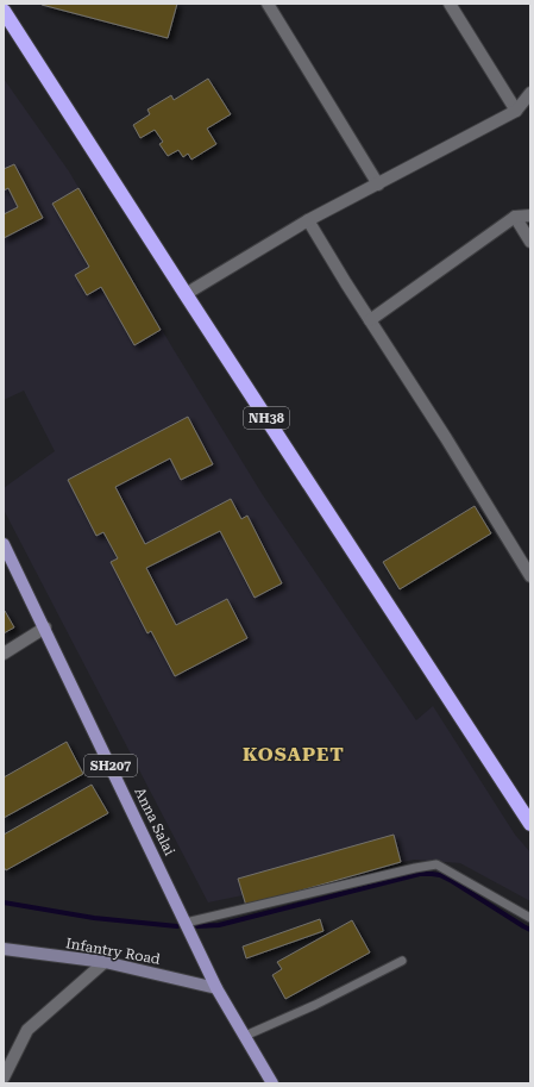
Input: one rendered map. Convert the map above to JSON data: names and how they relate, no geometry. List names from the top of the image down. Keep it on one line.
{"streets":{"highway":["NH38"],"main road":["SH207","Anna Salai"],"street":["Infantry Road"]},"crossings":[["Anna Salai","Infantry Road"]],"districts":["KOSAPET"]}
